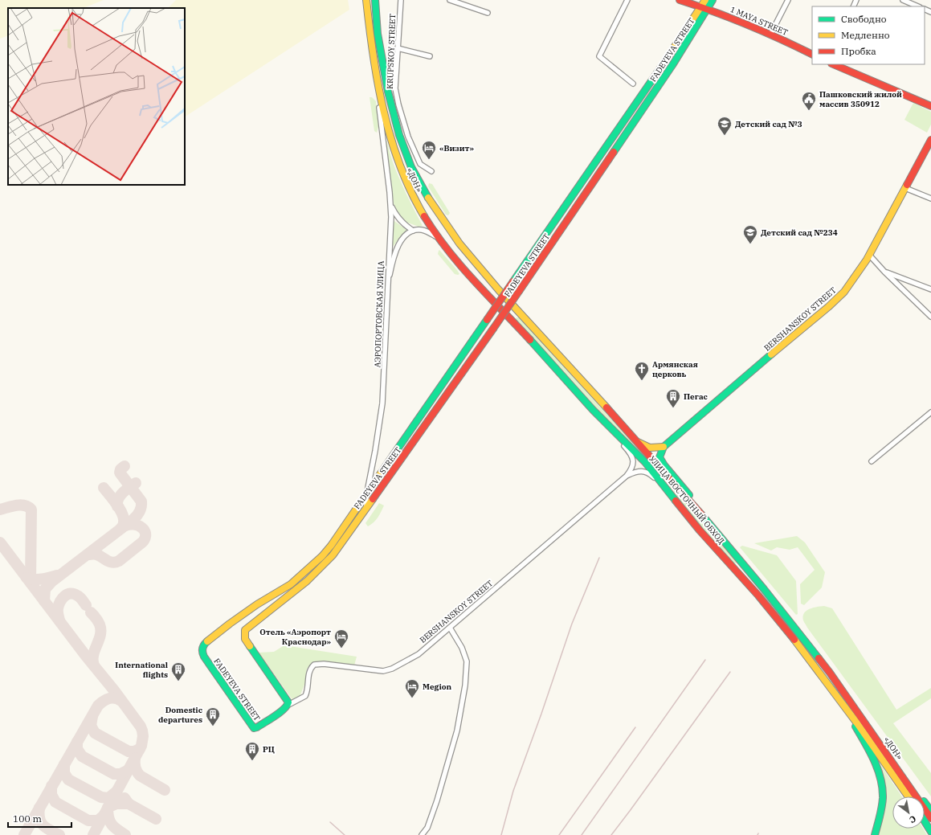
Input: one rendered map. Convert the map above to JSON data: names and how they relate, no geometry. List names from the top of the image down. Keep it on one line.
{"streets":{"main road":["1 MAYA STREET","FADEYEVA STREET","«ДОН»","BERSHANSKOY STREET","УЛИЦА ВОСТОЧНЫЙ ОБХОД"],"street":["KRUPSKOY STREET","АЭРОПОРТОВСКАЯ УЛИЦА"]},"crossings":[["1 MAYA STREET","FADEYEVA STREET"],["FADEYEVA STREET","АЭРОПОРТОВСКАЯ УЛИЦА"],["FADEYEVA STREET","BERSHANSKOY STREET"],["«ДОН»","АЭРОПОРТОВСКАЯ УЛИЦА"],["«ДОН»","УЛИЦА ВОСТОЧНЫЙ ОБХОД"],["BERSHANSKOY STREET","УЛИЦА ВОСТОЧНЫЙ ОБХОД"]],"places":{"public building":["Пашковский жилой массив 350912"],"school or university":["Детский сад №3","Детский сад №234"],"hotel":["«Визит»","Отель «Аэропорт Краснодар»","Megion"],"church":["Армянская церковь"],"building":["Пегас","International flights","Domestic departures","РЦ"]},"legend":["Свободно","Медленно","Пробка"],"scale_bar":"100 m","north":"bottom right"}
